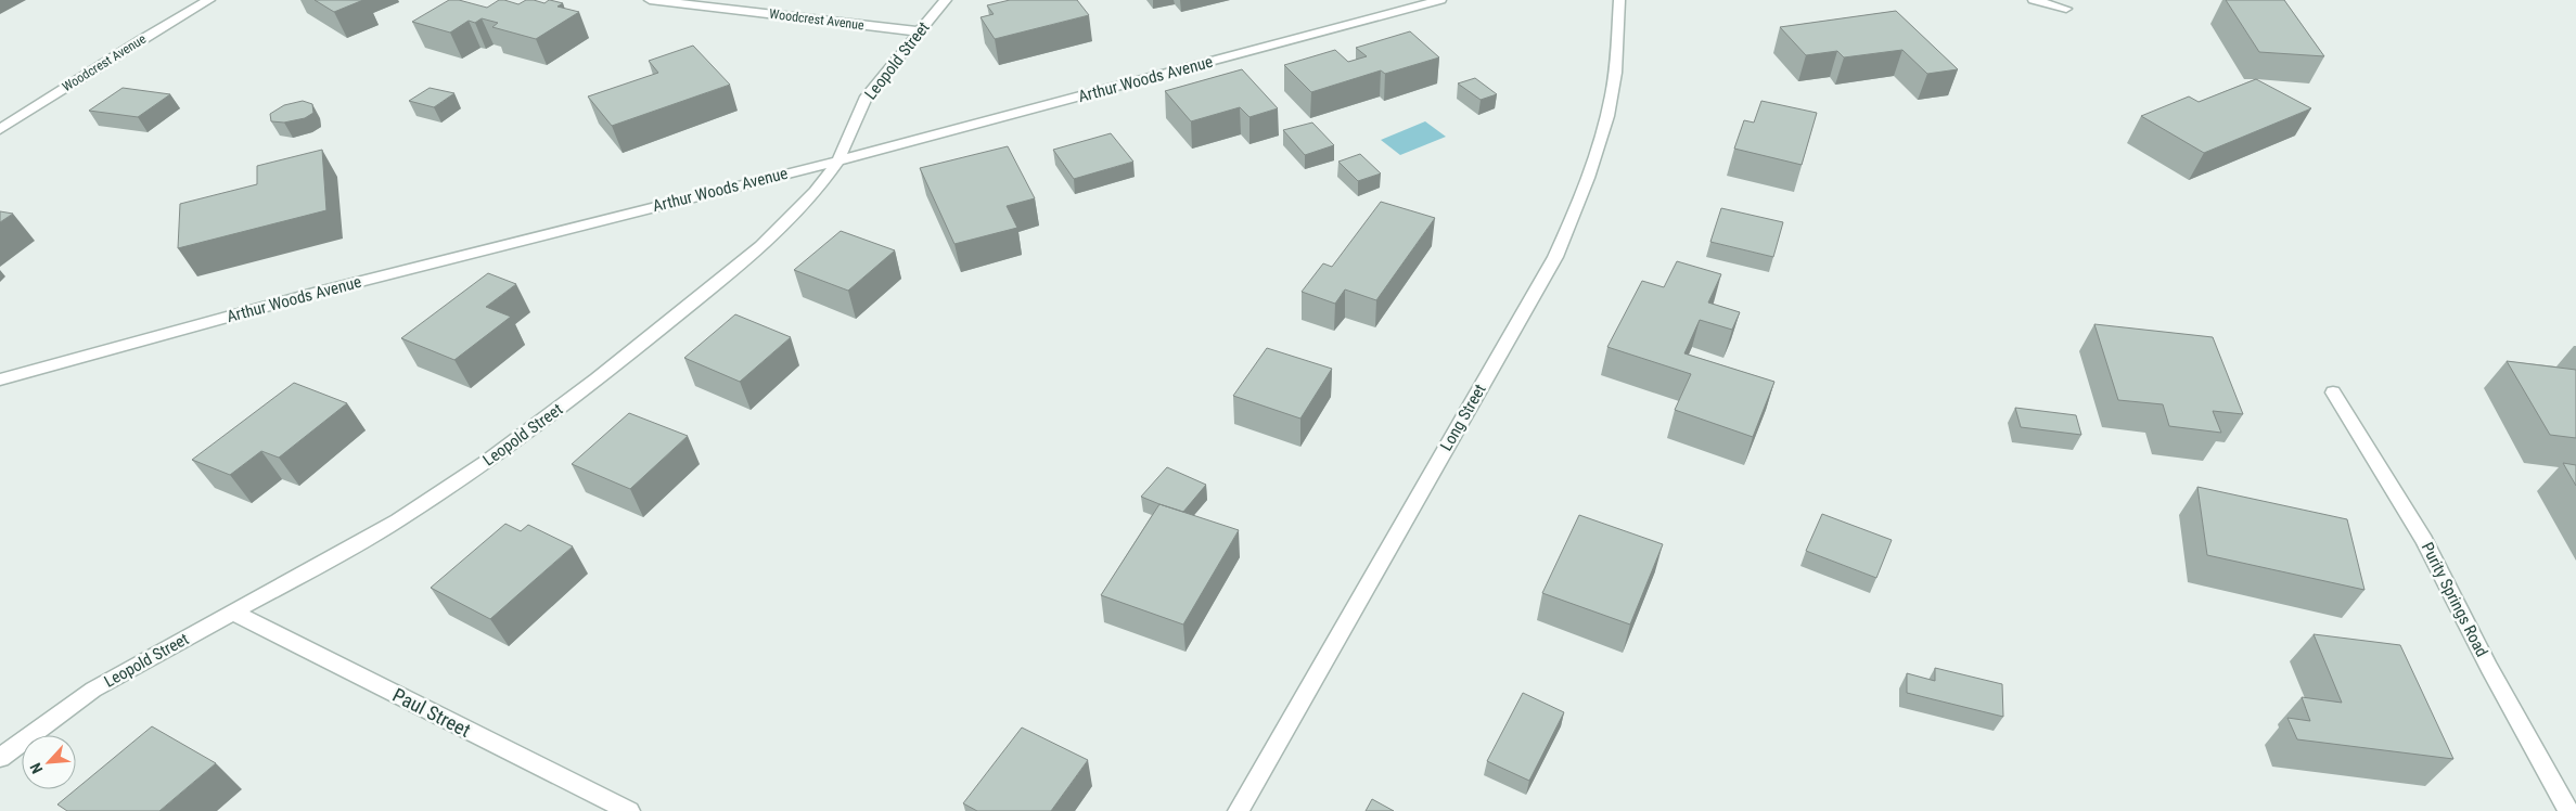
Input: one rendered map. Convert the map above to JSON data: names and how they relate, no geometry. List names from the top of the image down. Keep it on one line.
{"streets":{"street":["Woodcrest Avenue","Leopold Street","Arthur Woods Avenue","Long Street","Purity Springs Road","Paul Street"]},"crossings":[["Woodcrest Avenue","Leopold Street"],["Leopold Street","Arthur Woods Avenue"],["Leopold Street","Paul Street"]],"north":"bottom left"}
